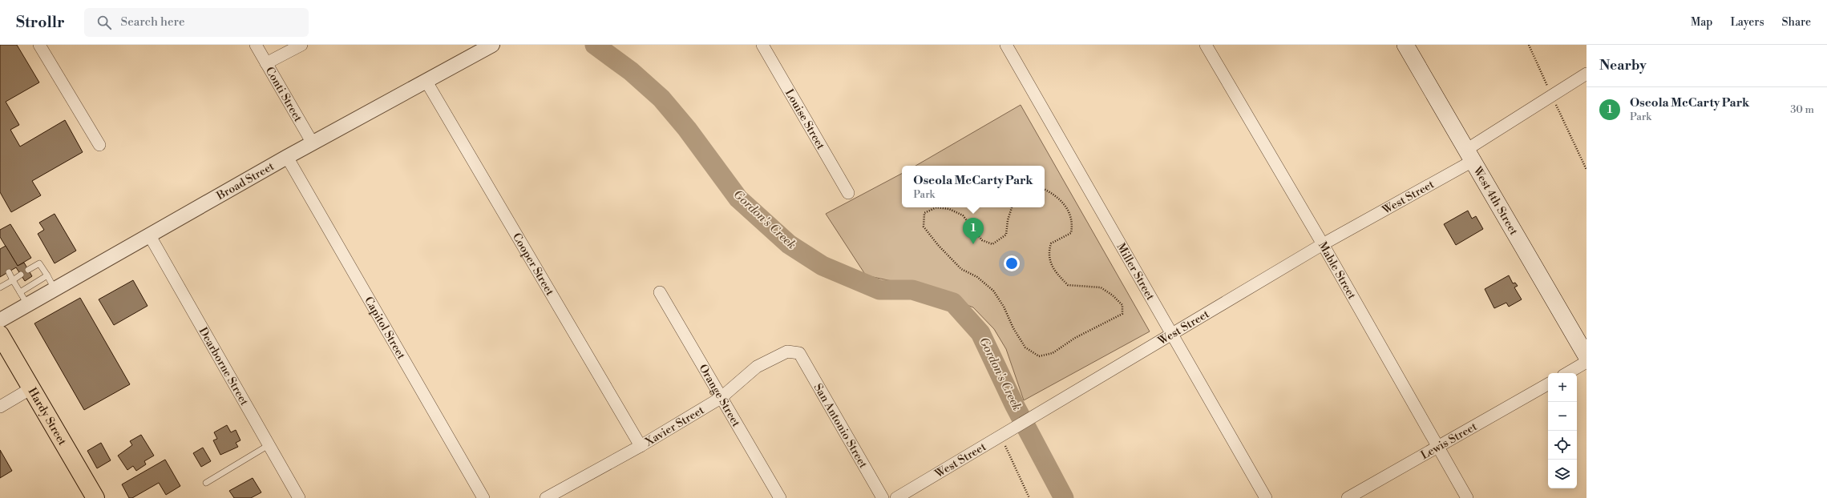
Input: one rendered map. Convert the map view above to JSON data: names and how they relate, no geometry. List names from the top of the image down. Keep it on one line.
{"streets":{"main road":["West 4th Street","Hardy Street"],"street":["Conti Street","Louise Street","Broad Street","West Street","Cooper Street","Mable Street","Miller Street","Capitol Street","Dearborne Street","Orange Street","San Antonio Street","Xavier Street","Lewis Street"]},"crossings":[["Conti Street","Broad Street"],["Broad Street","Cooper Street"],["Broad Street","Capitol Street"],["Broad Street","Dearborne Street"],["West Street","West 4th Street"],["West Street","Mable Street"],["West Street","Miller Street"],["Cooper Street","Xavier Street"],["Mable Street","Lewis Street"],["Orange Street","Xavier Street"],["San Antonio Street","Xavier Street"]],"water":["Gordon's Creek"],"page":{"header":"Strollr","search":"Search here","nav":["Map","Layers","Share"],"heading":"Nearby","list":[{"mark":"1","name":"Oseola McCarty Park","note":"Park","value":"30 m"}],"popup":["Oseola McCarty Park","Park"],"pins":"1","map_buttons":["+","−"]}}
